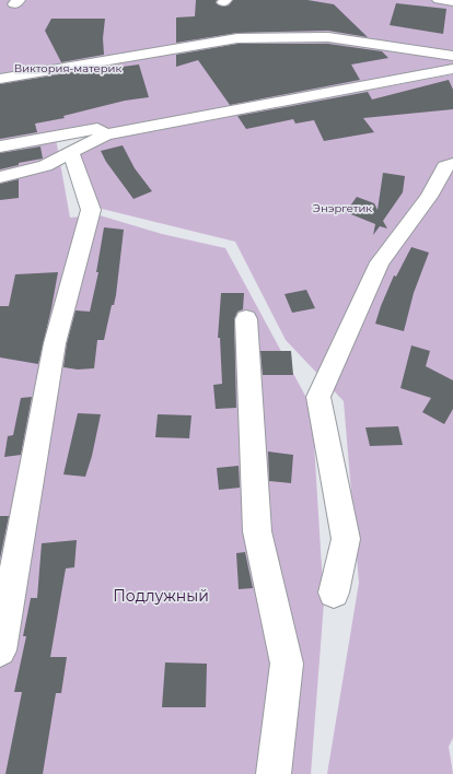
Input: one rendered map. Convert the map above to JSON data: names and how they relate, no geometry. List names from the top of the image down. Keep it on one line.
{"parks":["Виктория-материк","Энэргетик","Подлужный"]}
